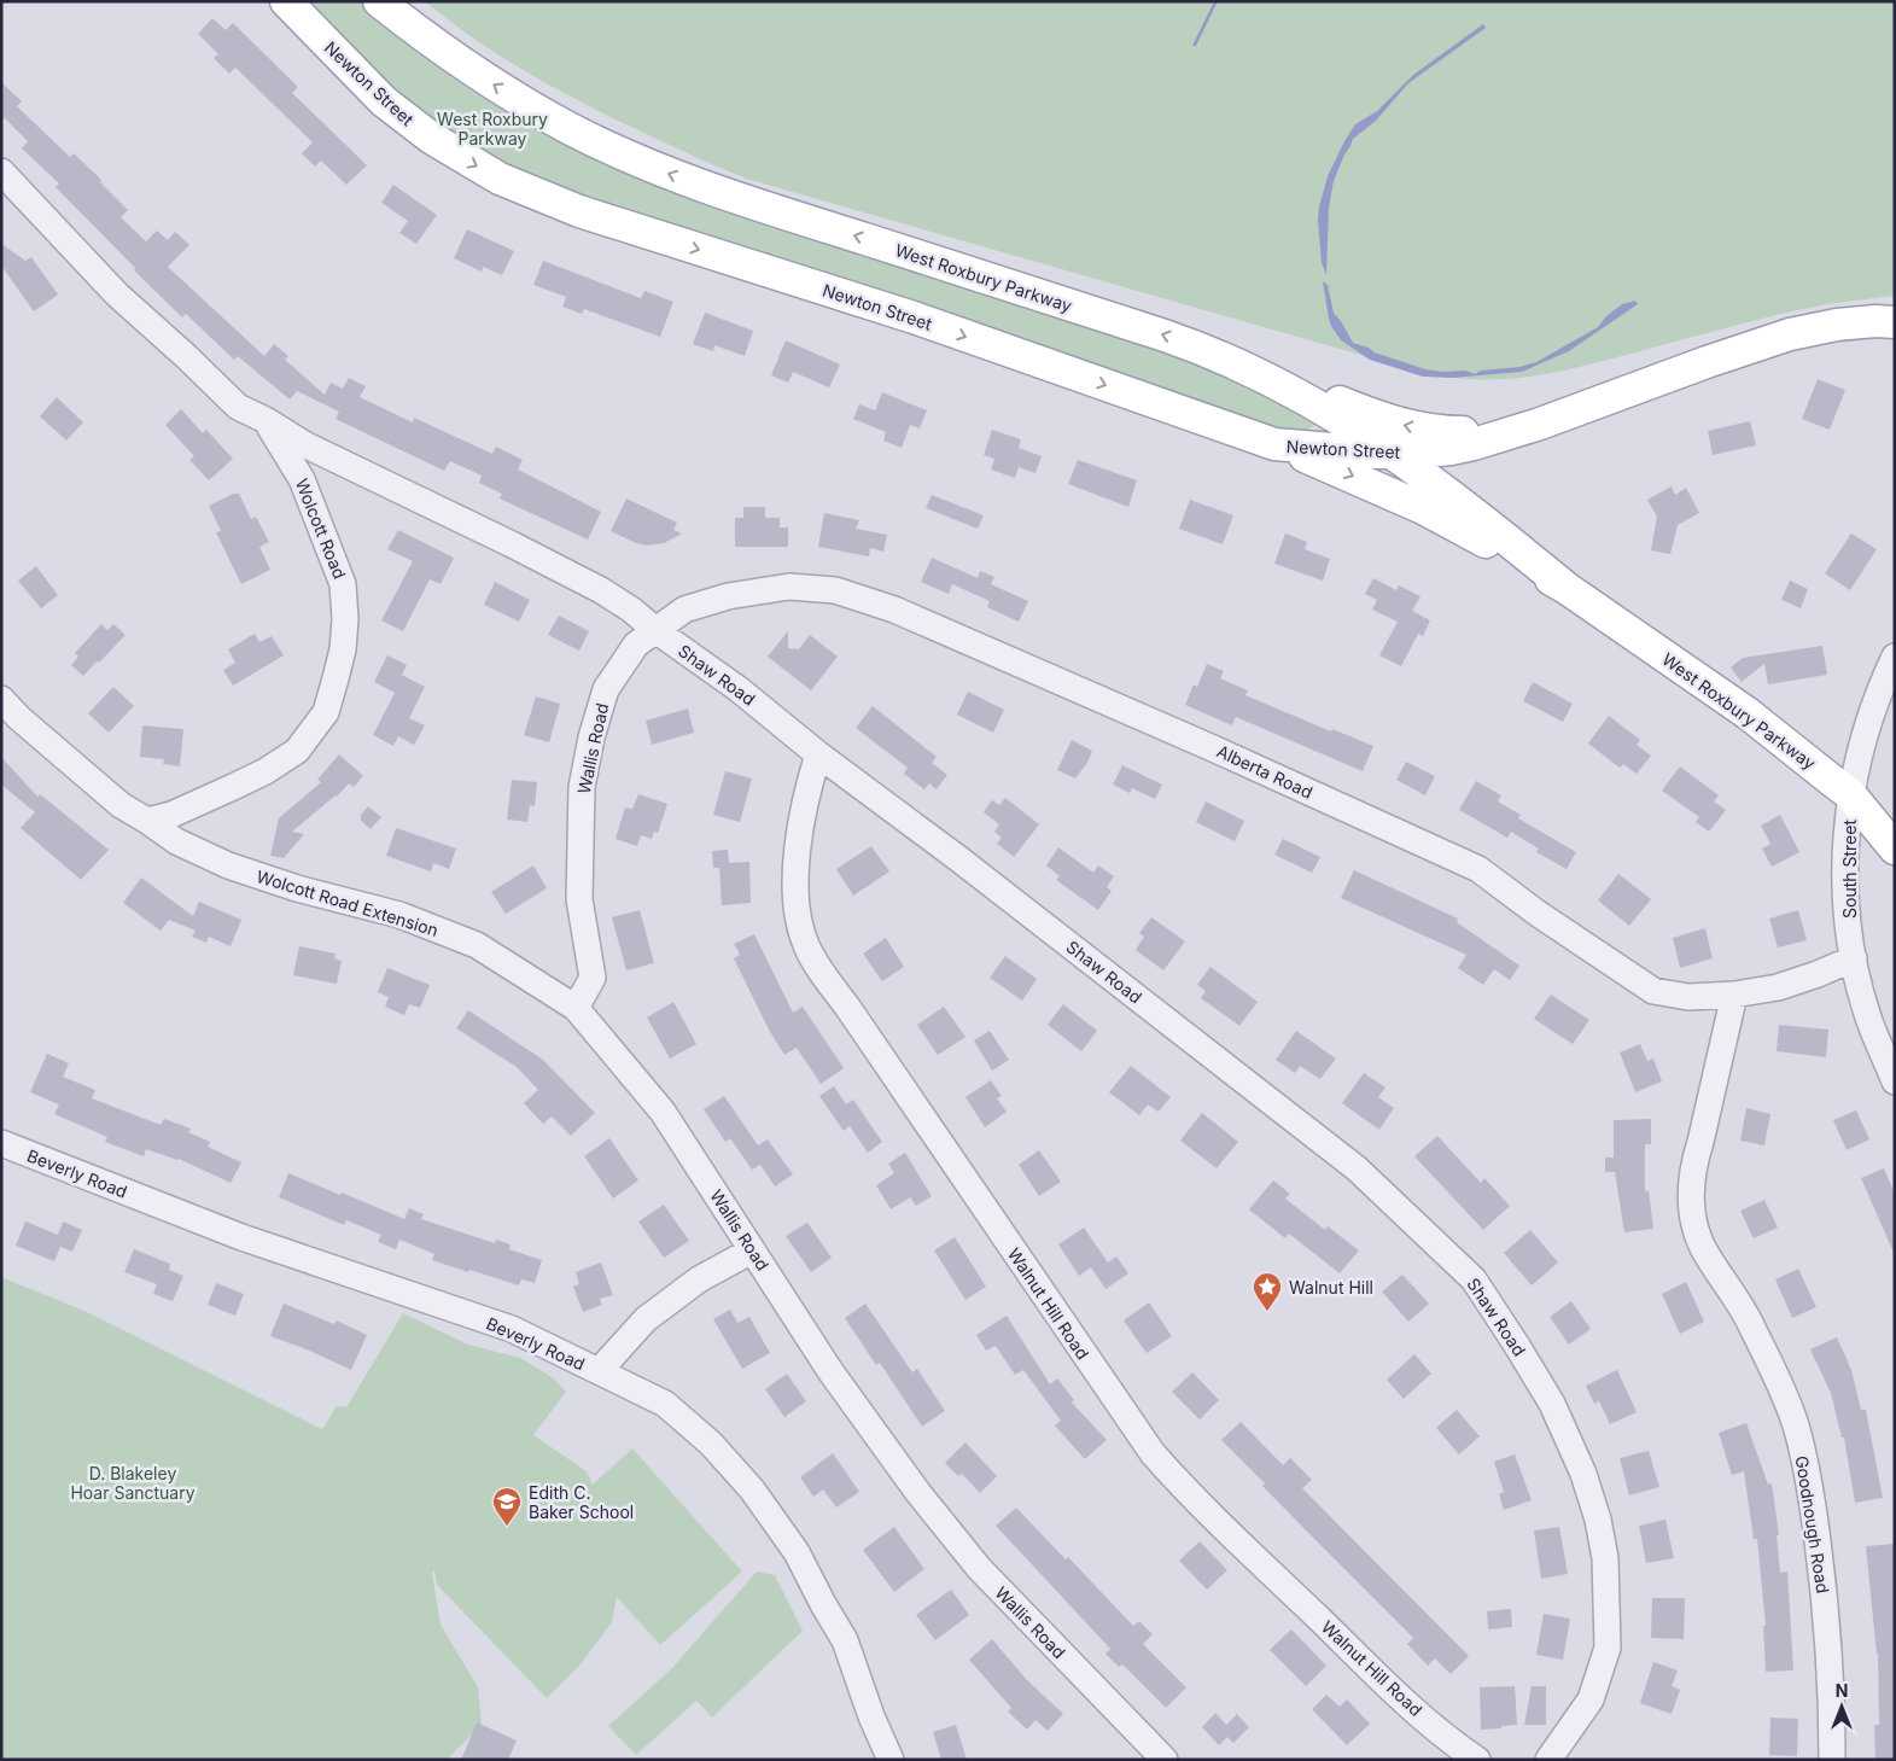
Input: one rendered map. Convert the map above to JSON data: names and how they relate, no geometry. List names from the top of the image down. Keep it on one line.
{"streets":{"main road":["Newton Street","West Roxbury Parkway"],"street":["Wolcott Road","Shaw Road","Wallis Road","Alberta Road","South Street","Wolcott Road Extension","Beverly Road","Walnut Hill Road","Goodnough Road"]},"crossings":[["Newton Street","West Roxbury Parkway"],["West Roxbury Parkway","South Street"],["Wolcott Road","Shaw Road"],["Wolcott Road","Wolcott Road Extension"],["Shaw Road","Wallis Road"],["Shaw Road","Alberta Road"],["Shaw Road","Walnut Hill Road"],["Wallis Road","Alberta Road"],["Wallis Road","Wolcott Road Extension"],["Alberta Road","South Street"],["Alberta Road","Goodnough Road"]],"parks":["West Roxbury Parkway","D. Blakeley Hoar Sanctuary"],"places":{"place":["Walnut Hill"],"school or university":["Edith C. Baker School"]},"north":"top"}
